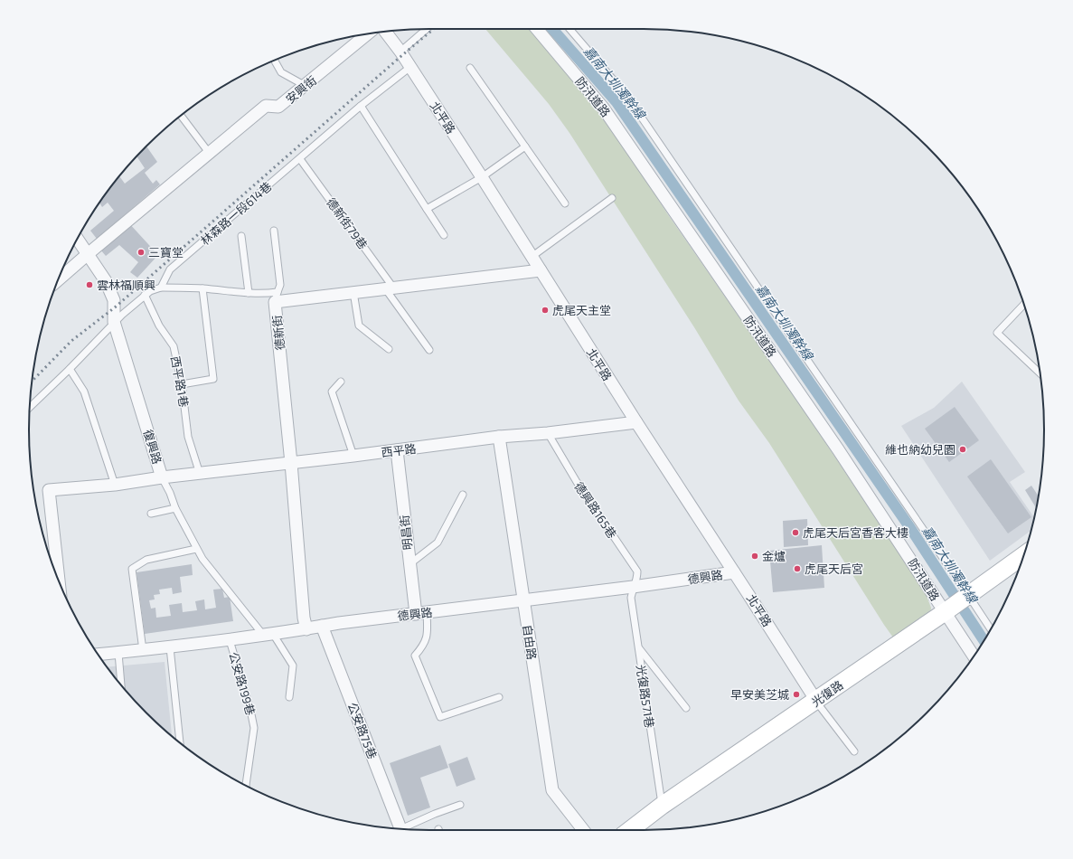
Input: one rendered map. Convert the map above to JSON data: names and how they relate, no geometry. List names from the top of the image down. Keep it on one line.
{"streets":{"street":["安興街","防汛道路","北平路","德新街","復興路","西平路","明昌街","德興路","自由路","光復路","公安路75巷"],"lane":["林森路一段614巷","德新街79巷","西平路1巷","德興路165巷","公安路199巷","光復路571巷"]},"crossings":[["安興街","復興路"],["防汛道路","光復路"],["北平路","林森路一段614巷"],["北平路","德新街"],["北平路","西平路"],["北平路","德興路"],["北平路","光復路"],["林森路一段614巷","德新街79巷"],["德新街79巷","德新街"],["德新街","西平路"],["德新街","德興路"],["西平路1巷","西平路"],["復興路","西平路"],["西平路","德興路165巷"],["西平路","明昌街"],["西平路","自由路"],["德興路165巷","德興路"],["德興路165巷","光復路571巷"],["明昌街","德興路"],["德興路","自由路"],["德興路","公安路199巷"],["德興路","光復路571巷"],["德興路","公安路75巷"],["光復路","光復路571巷"]],"water":["嘉南大圳濁幹線"],"places":["三寶堂","雲林福順興","虎尾天主堂","維也納幼兒園","虎尾天后宮香客大樓","金爐","虎尾天后宮","早安美芝城"]}
